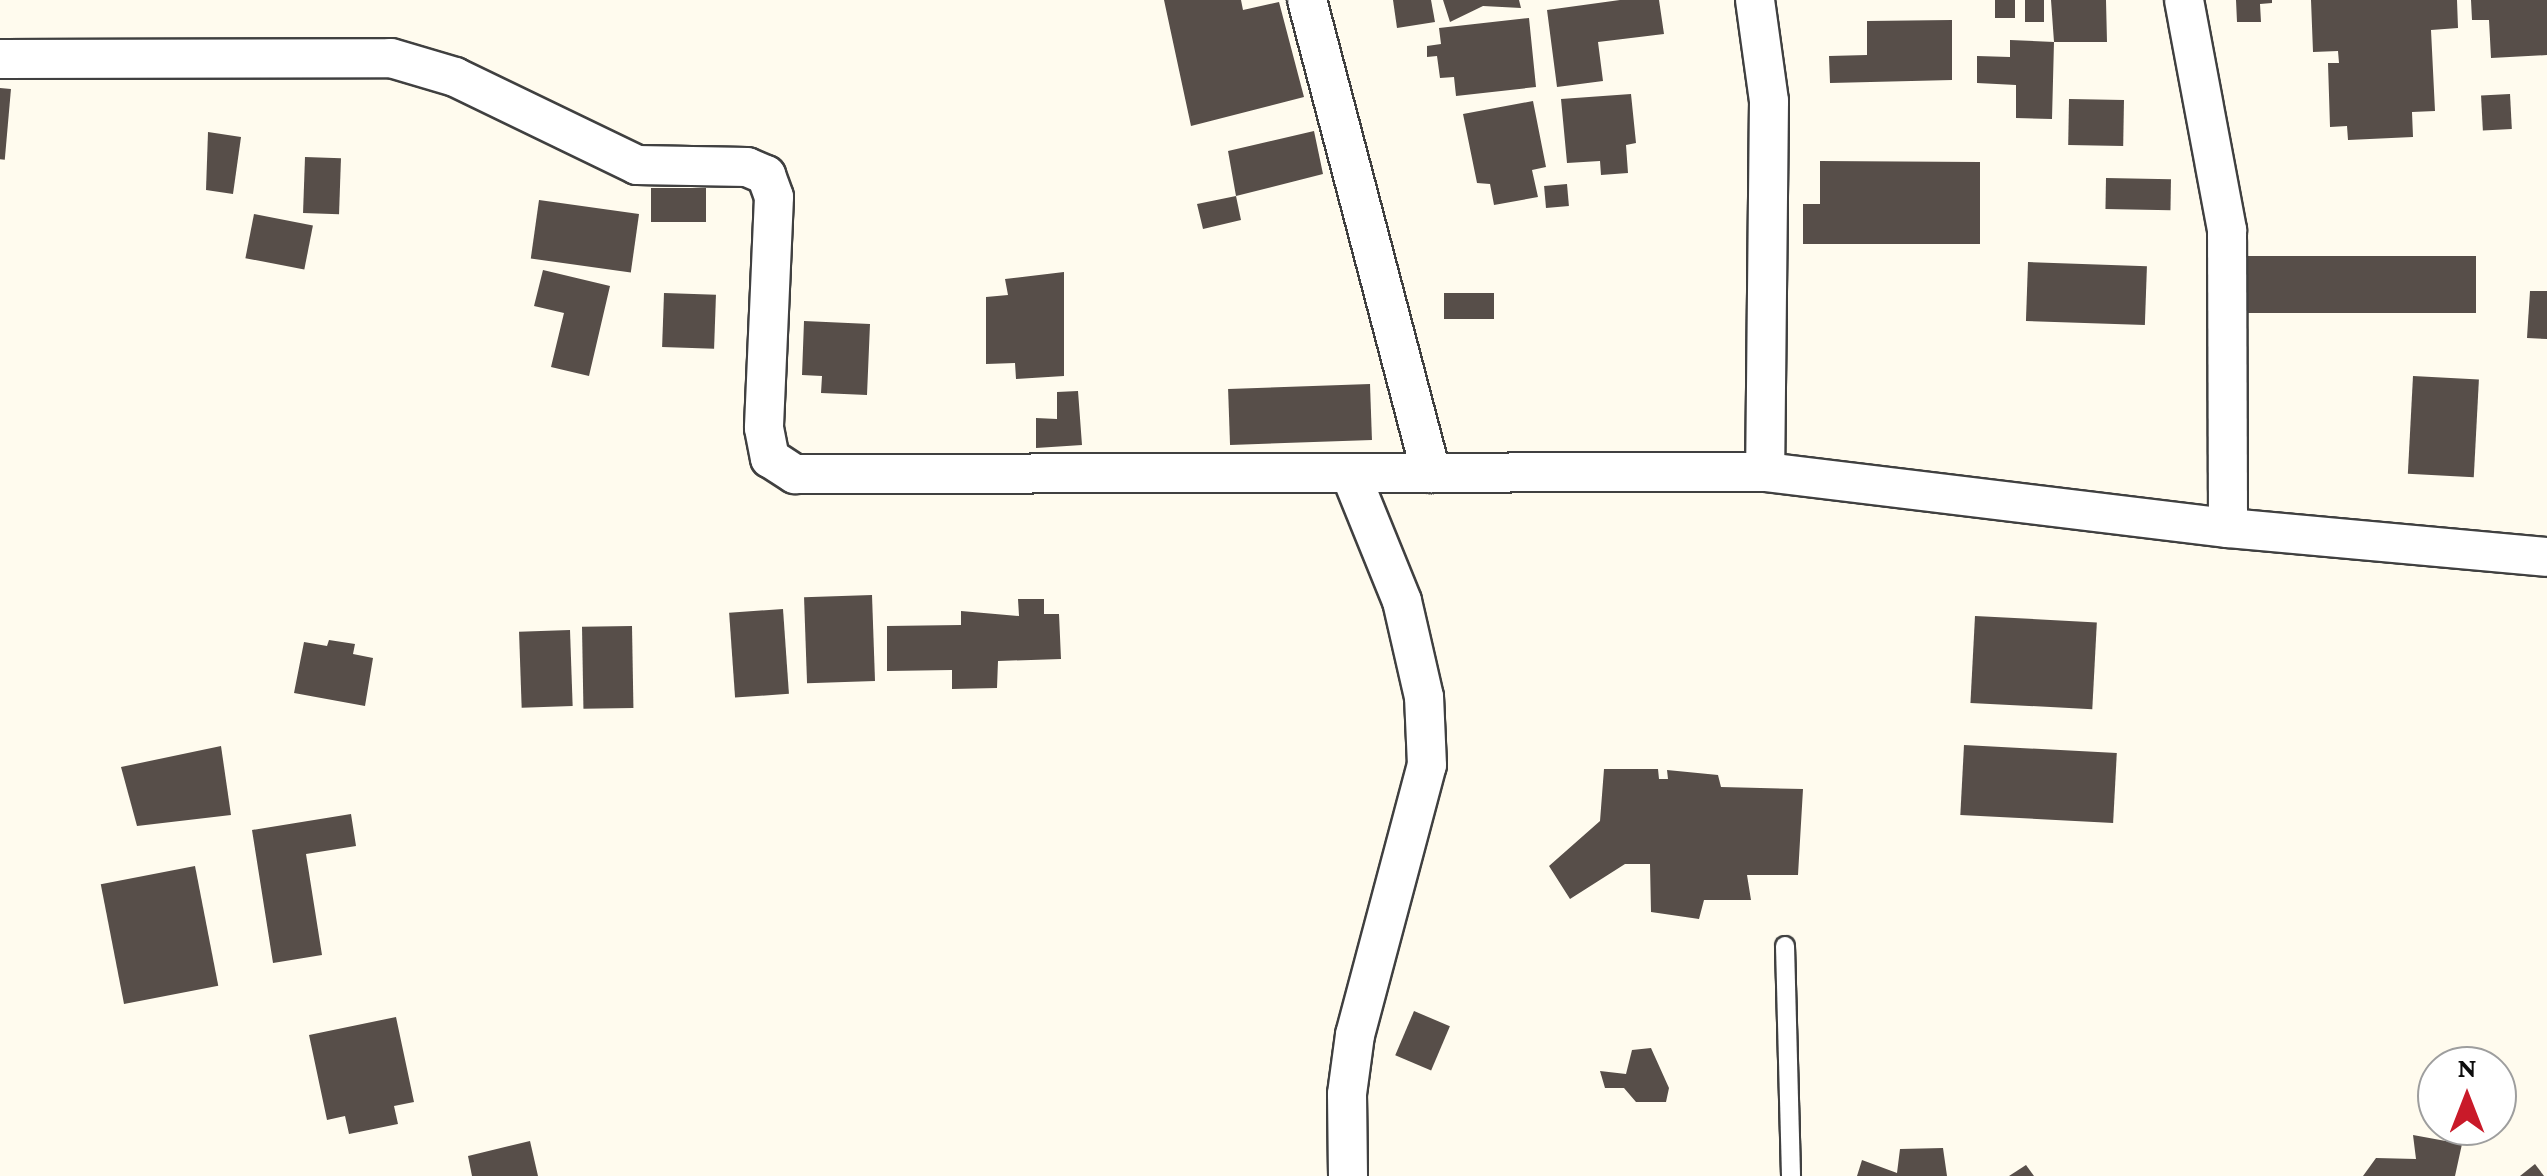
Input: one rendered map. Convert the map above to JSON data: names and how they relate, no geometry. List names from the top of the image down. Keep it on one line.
{"north":"top"}
